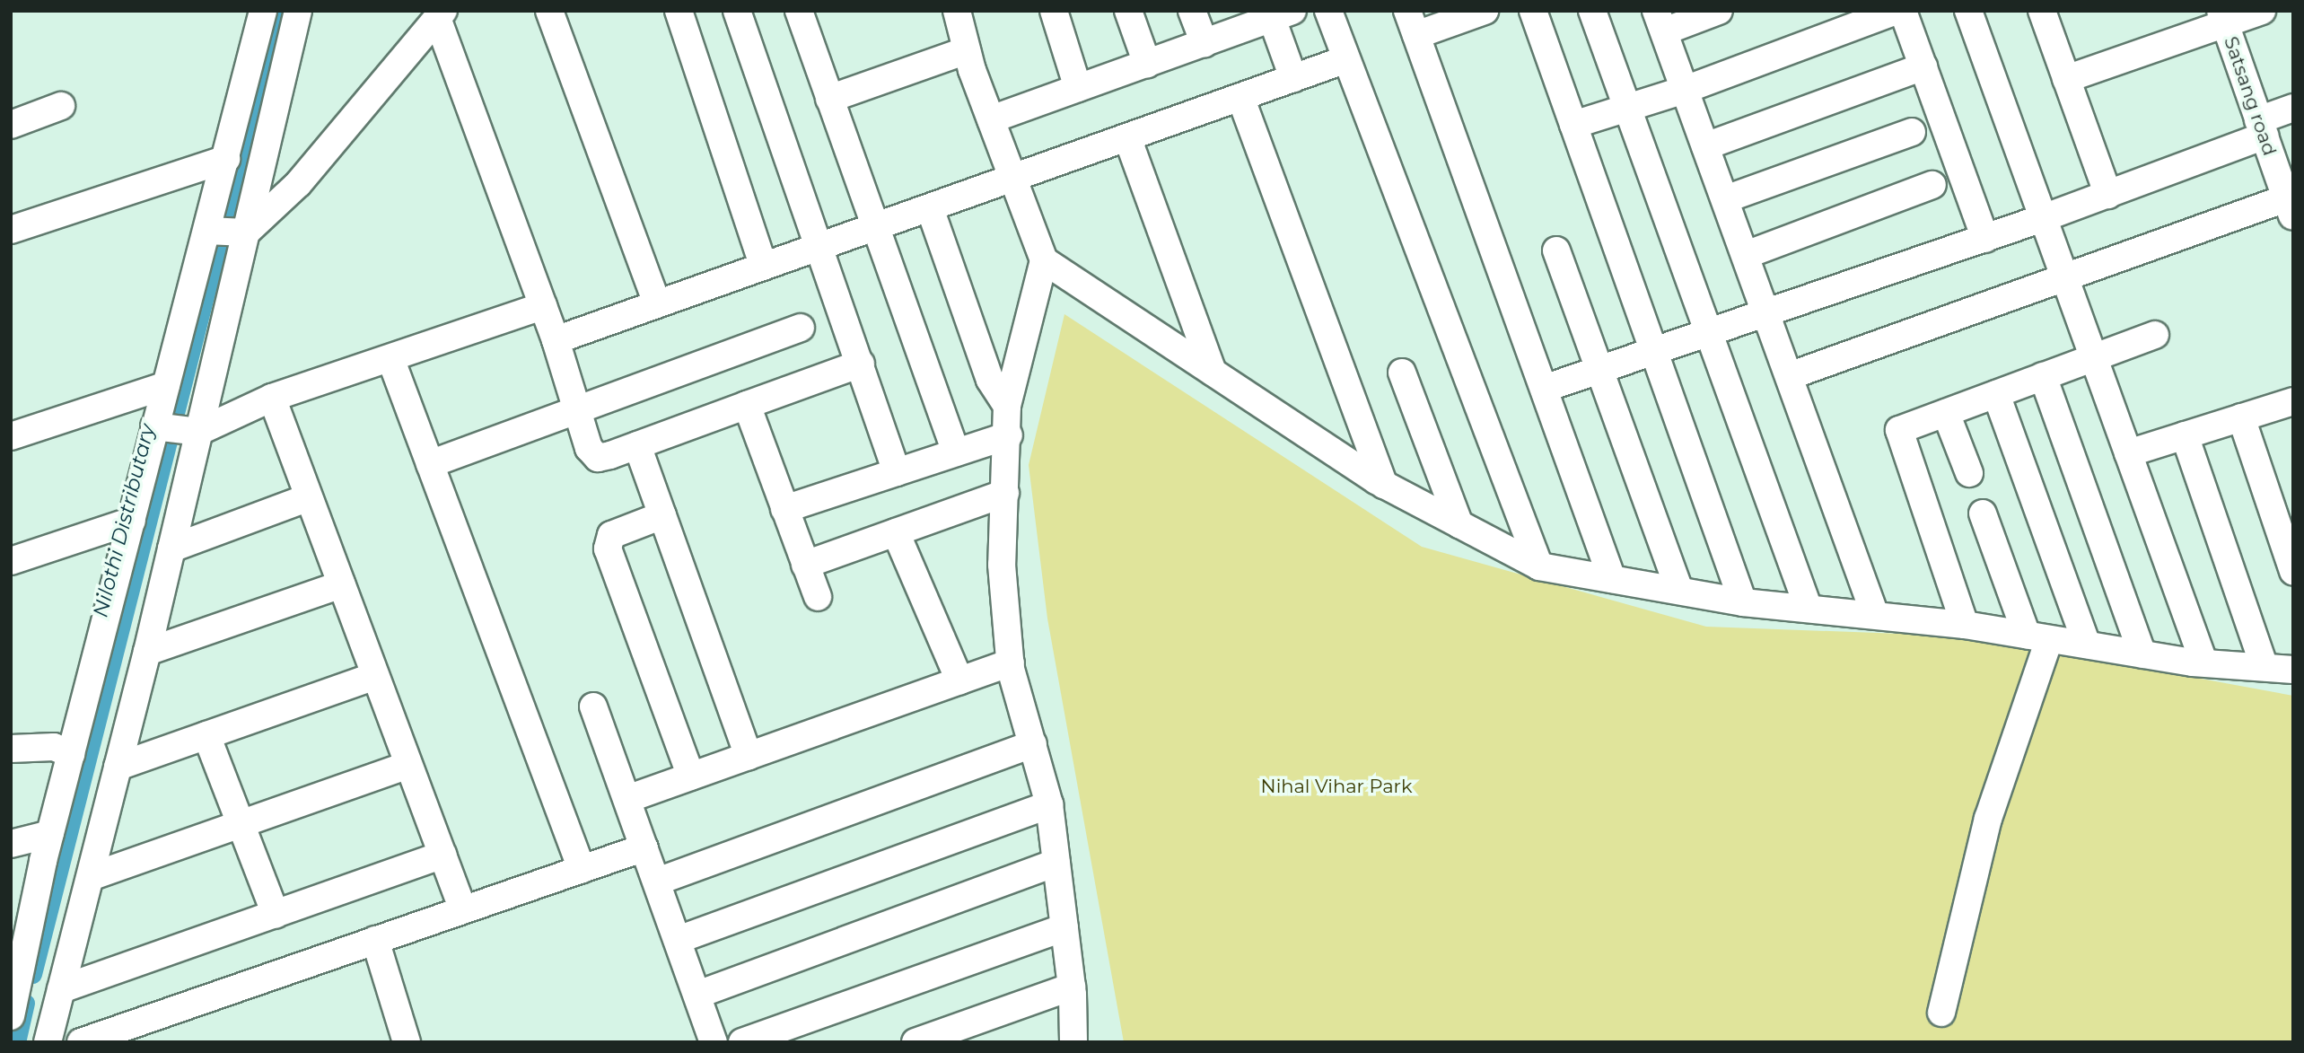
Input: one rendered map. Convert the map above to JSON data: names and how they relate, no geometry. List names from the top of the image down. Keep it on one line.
{"streets":{"street":["Satsang road"]},"water":["Nilothi Distributary"],"parks":["Nihal Vihar Park"]}
